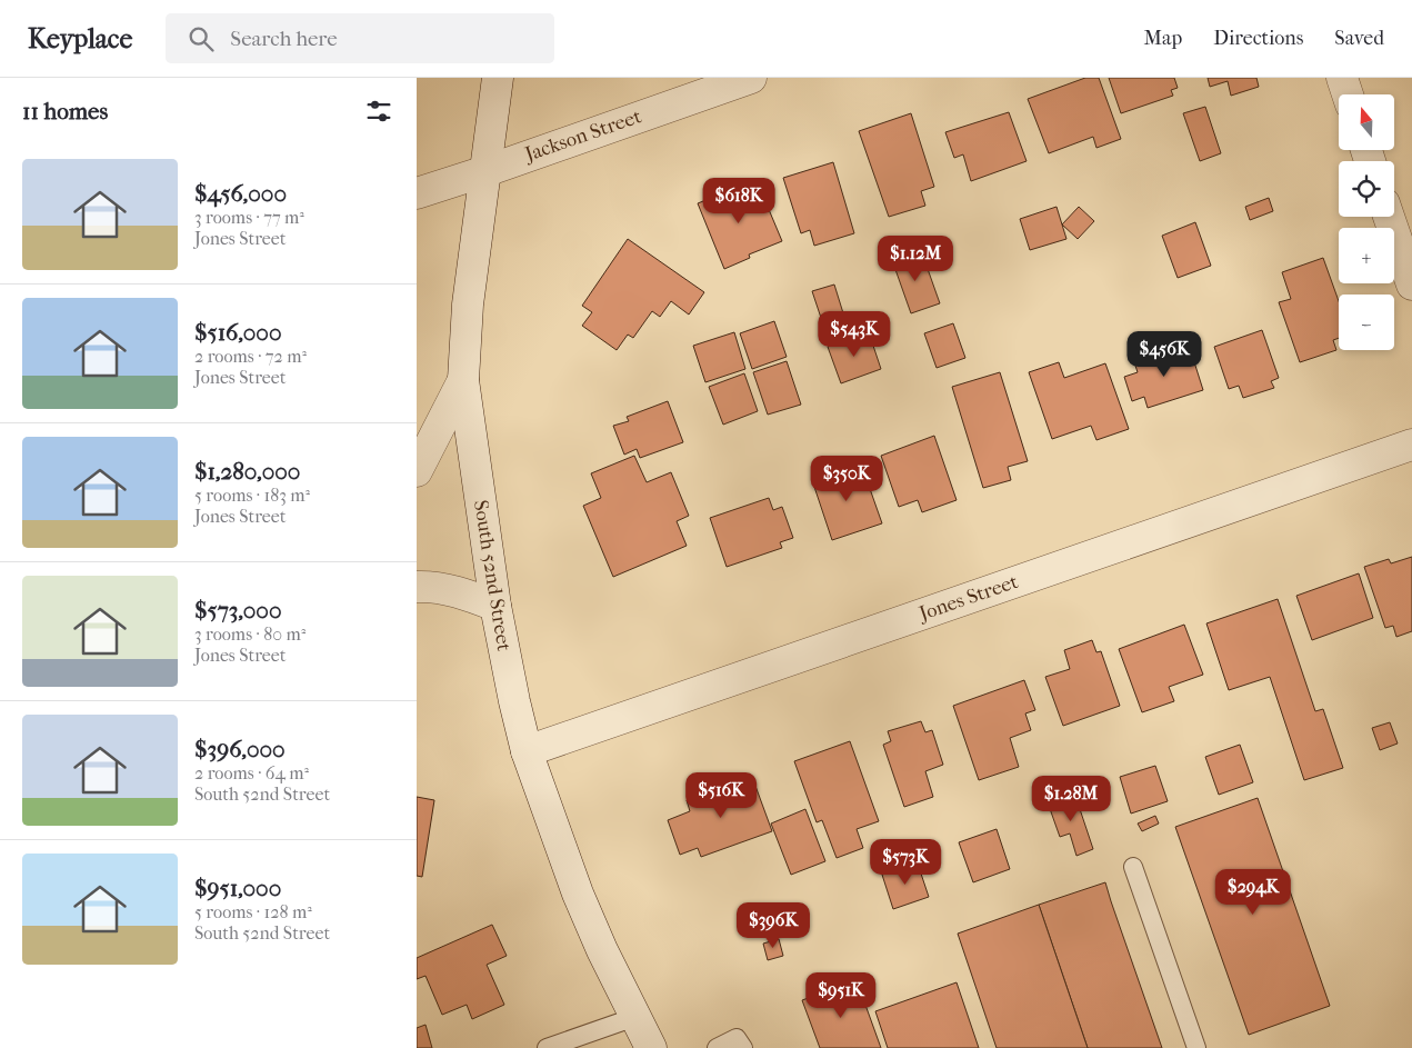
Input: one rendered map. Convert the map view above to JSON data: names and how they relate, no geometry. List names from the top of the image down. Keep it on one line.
{"streets":{"street":["Jackson Street","South 52nd Street","Jones Street"]},"crossings":[["Jackson Street","South 52nd Street"],["South 52nd Street","Jones Street"]],"north":"top","page":{"header":"Keyplace","search":"Search here","nav":["Map","Directions","Saved"],"heading":"11 homes","map_buttons":["+","−"],"list":[{"name":"$456,000","note":"3 rooms · 77 m² · Jones Street"},{"name":"$516,000","note":"2 rooms · 72 m² · Jones Street"},{"name":"$1,280,000","note":"5 rooms · 183 m² · Jones Street"},{"name":"$573,000","note":"3 rooms · 80 m² · Jones Street"},{"name":"$396,000","note":"2 rooms · 64 m² · South 52nd Street"},{"name":"$951,000","note":"5 rooms · 128 m² · South 52nd Street"}],"price":["$618K","$1.12M","$543K","$456K","$350K","$516K","$1.28M","$573K","$294K","$396K","$951K"]}}
